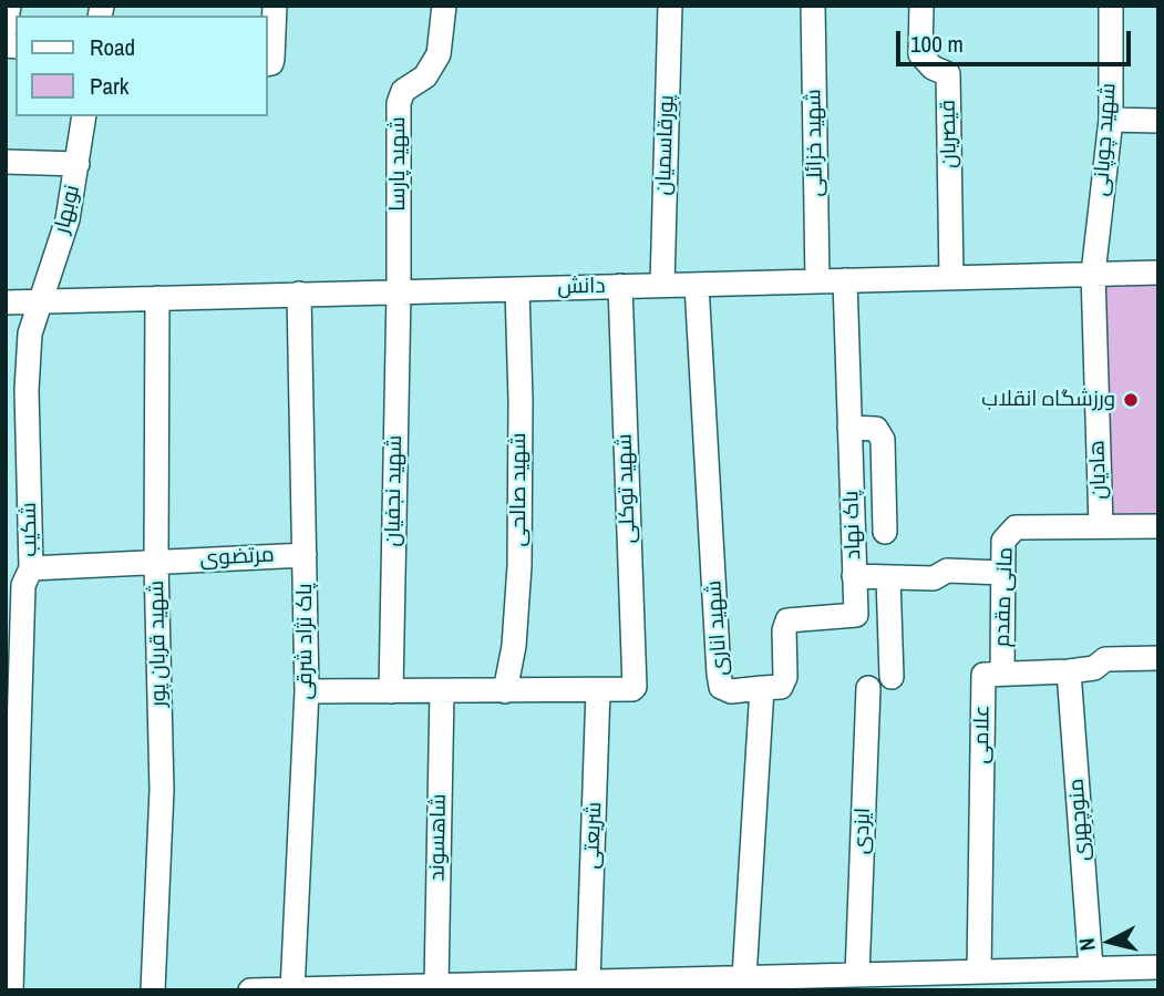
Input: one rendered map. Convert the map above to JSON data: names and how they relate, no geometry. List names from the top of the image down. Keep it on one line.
{"streets":{"street":["قیصریان","شهید چوپانی","شهید خزائلی","پورقاسمیان","شهید پارسا","نوبهار","دانش","هادیان","شهید توکلی","شهید صالحی","شهید نجفیان","پاک نهاد","شکیب","مرتضوی","مانی مقدم","شهید اناری","پاک نژاد شرقی","شهید قربان پور","علامی","منوچهری","ایزدی","شریعتی","شاهسوند"]},"crossings":[["قیصریان","دانش"],["شهید چوپانی","دانش"],["شهید چوپانی","هادیان"],["شهید خزائلی","دانش"],["پورقاسمیان","دانش"],["شهید پارسا","دانش"],["شهید پارسا","شهید نجفیان"],["نوبهار","دانش"],["نوبهار","شکیب"],["دانش","هادیان"],["دانش","شهید توکلی"],["دانش","شهید صالحی"],["دانش","شهید نجفیان"],["دانش","پاک نهاد"],["دانش","شکیب"],["دانش","شهید اناری"],["دانش","پاک نژاد شرقی"],["دانش","شهید قربان پور"],["هادیان","مانی مقدم"],["شهید توکلی","شریعتی"],["پاک نهاد","شهید اناری"],["شکیب","مرتضوی"],["مرتضوی","پاک نژاد شرقی"],["مرتضوی","شهید قربان پور"],["مانی مقدم","علامی"]],"places":["ورزشگاه انقلاب"],"legend":["Road","Park"],"scale_bar":"100 m","north":"left"}
